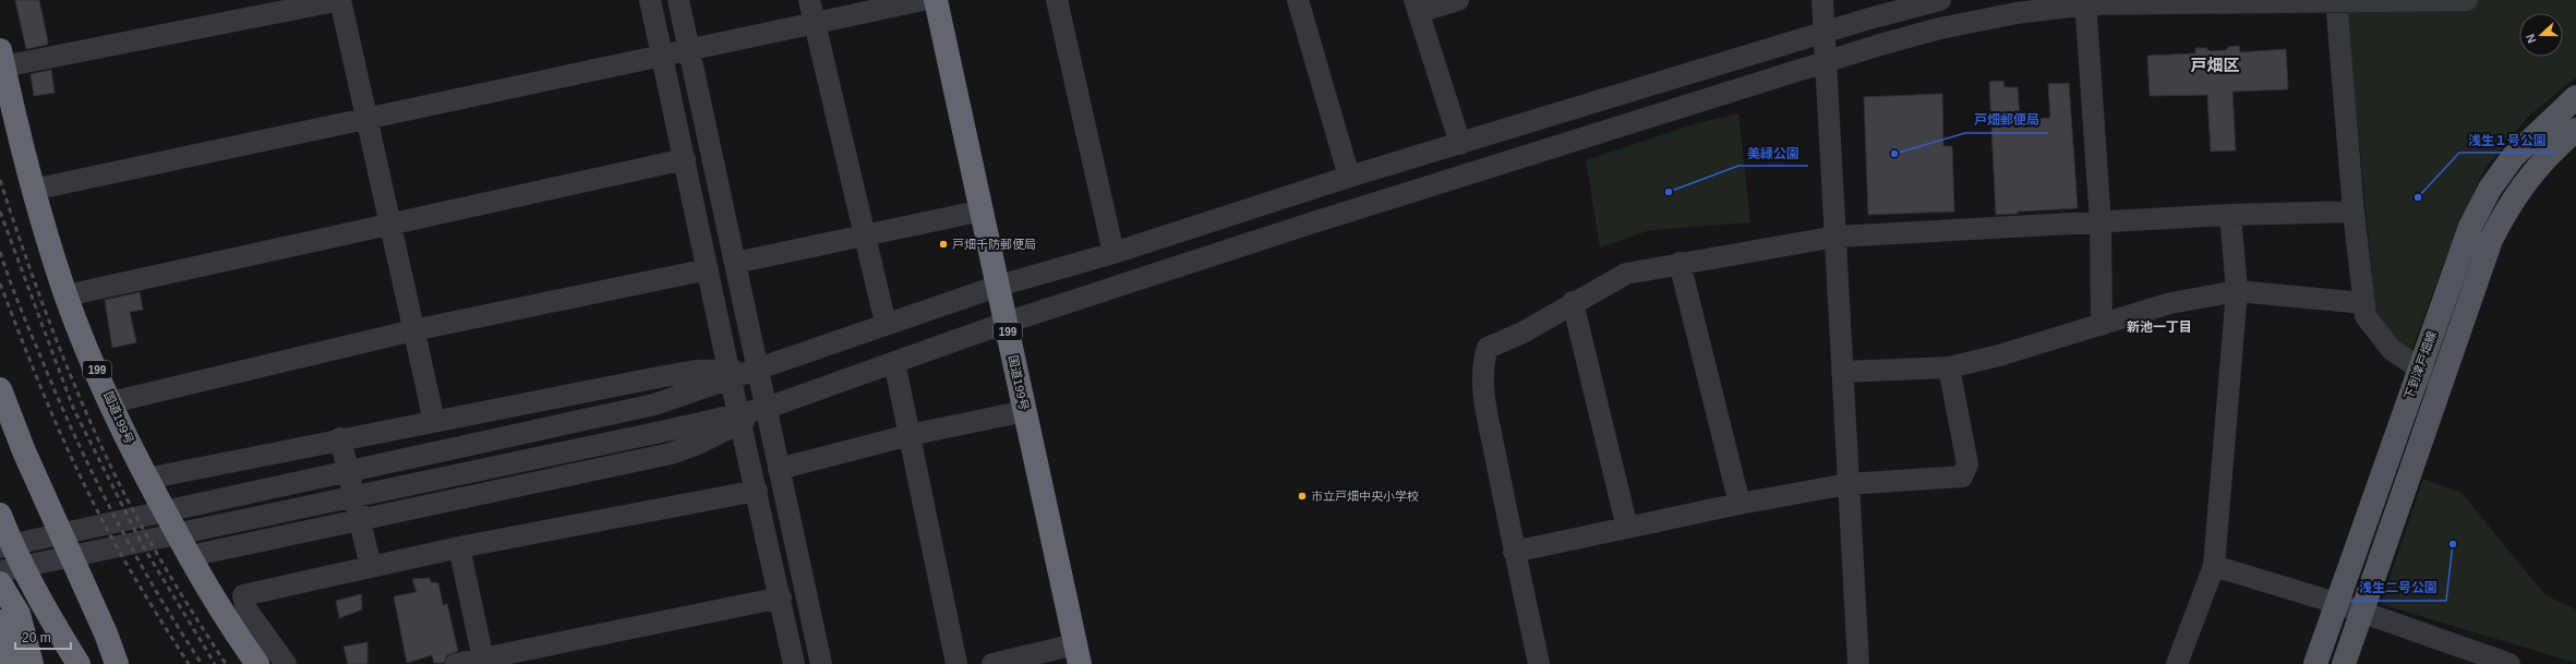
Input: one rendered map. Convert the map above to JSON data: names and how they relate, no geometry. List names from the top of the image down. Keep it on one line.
{"streets":{"highway":["199","国道199号"],"main road":["下到津戸畑線"]},"districts":["戸畑区","新池一丁目"],"places":["戸畑郵便局","美緑公園","浅生１号公園","戸畑千防郵便局","市立戸畑中央小学校","浅生二号公園"],"scale_bar":"20 m","north":"left"}
